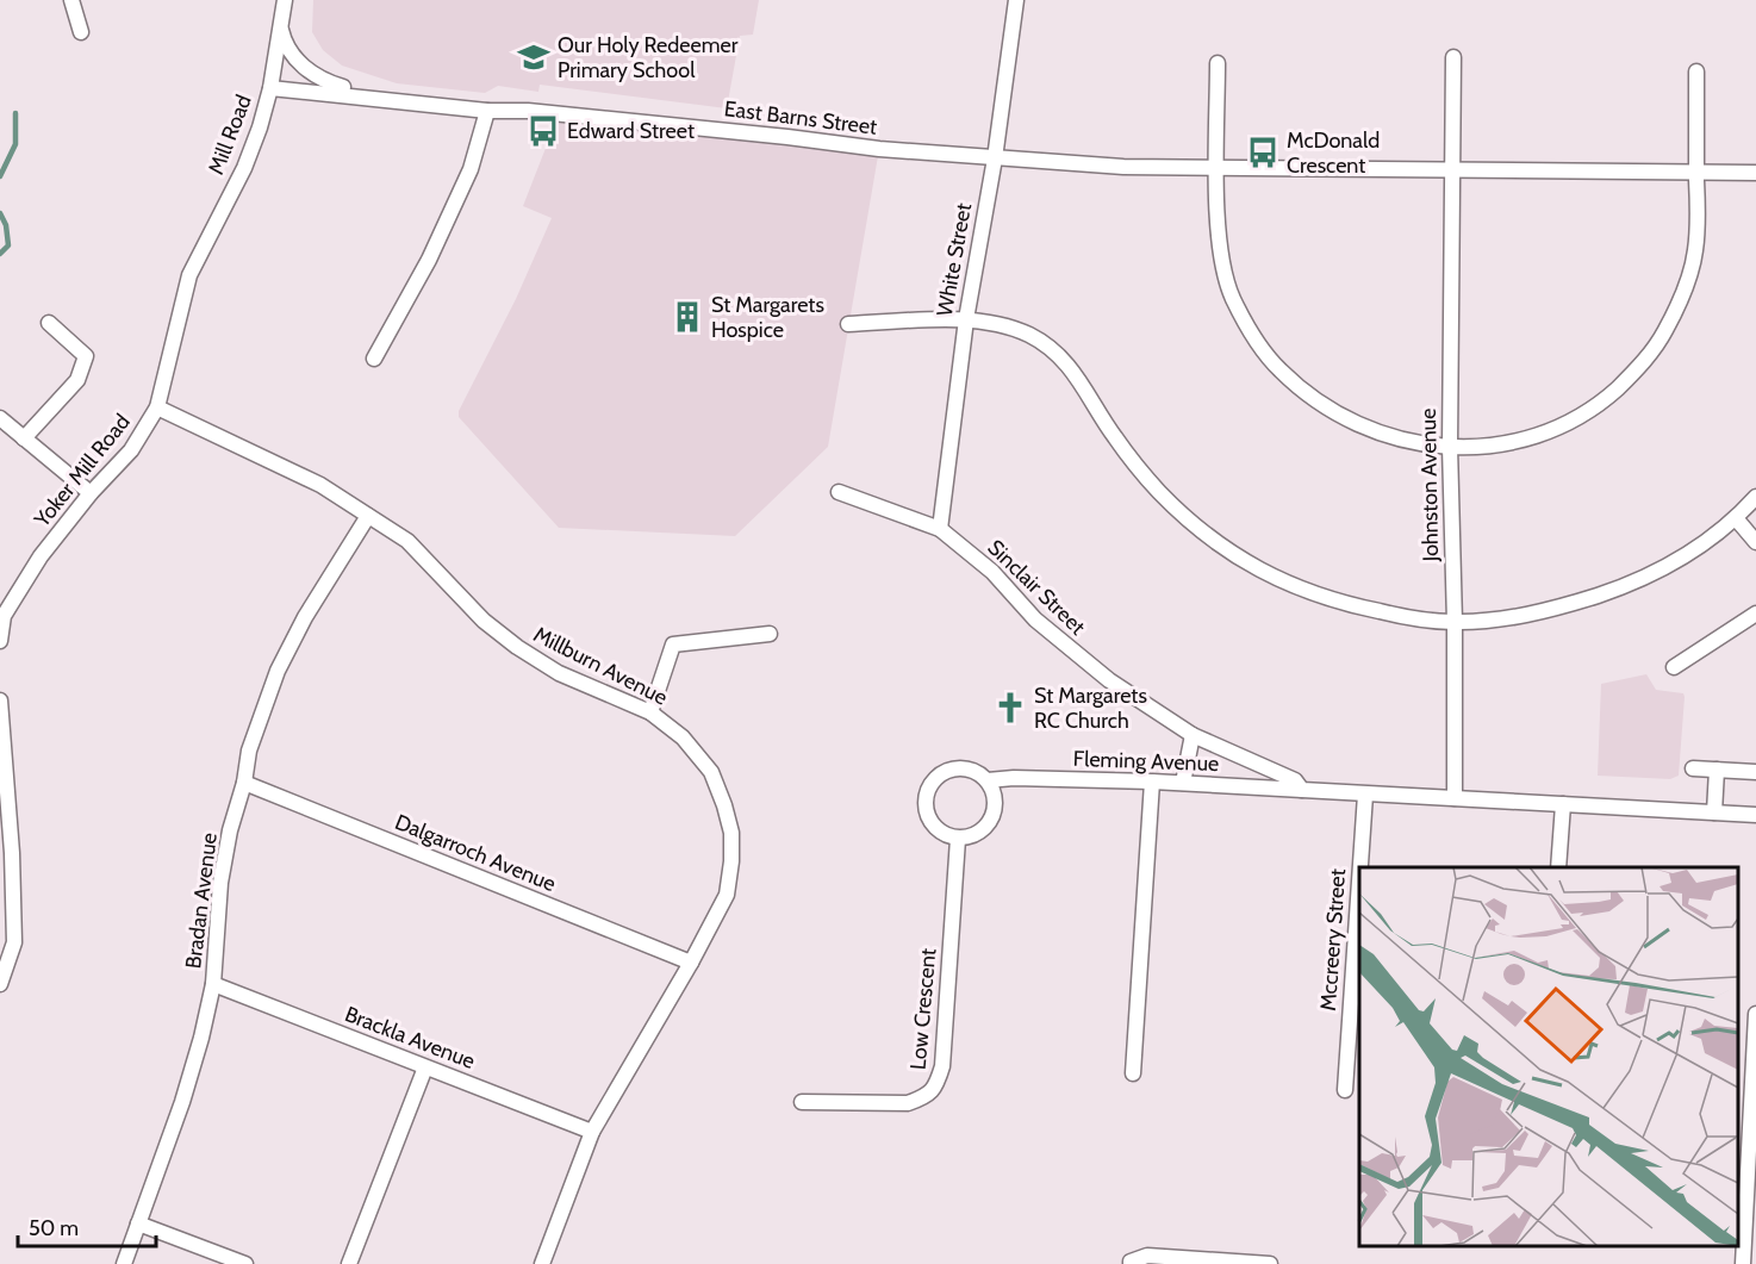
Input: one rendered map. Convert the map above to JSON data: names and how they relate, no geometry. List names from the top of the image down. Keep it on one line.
{"streets":{"street":["East Barns Street","Mill Road","White Street","Yoker Mill Road","Johnston Avenue","Sinclair Street","Millburn Avenue","Fleming Avenue","Dalgarroch Avenue","Bradan Avenue","Mccreery Street","Low Crescent","Brackla Avenue"]},"crossings":[["East Barns Street","Mill Road"],["East Barns Street","White Street"],["East Barns Street","Johnston Avenue"],["Mill Road","Yoker Mill Road"],["White Street","Sinclair Street"],["Yoker Mill Road","Millburn Avenue"],["Johnston Avenue","Sinclair Street"],["Sinclair Street","Fleming Avenue"],["Sinclair Street","Mccreery Street"],["Millburn Avenue","Dalgarroch Avenue"],["Millburn Avenue","Bradan Avenue"],["Millburn Avenue","Brackla Avenue"],["Fleming Avenue","Low Crescent"],["Dalgarroch Avenue","Bradan Avenue"],["Bradan Avenue","Brackla Avenue"]],"places":{"school or university":["Our Holy Redeemer Primary School"],"bus stop":["Edward Street","McDonald Crescent"],"building":["St Margarets Hospice"],"church":["St Margarets RC Church"]},"scale_bar":"50 m"}
